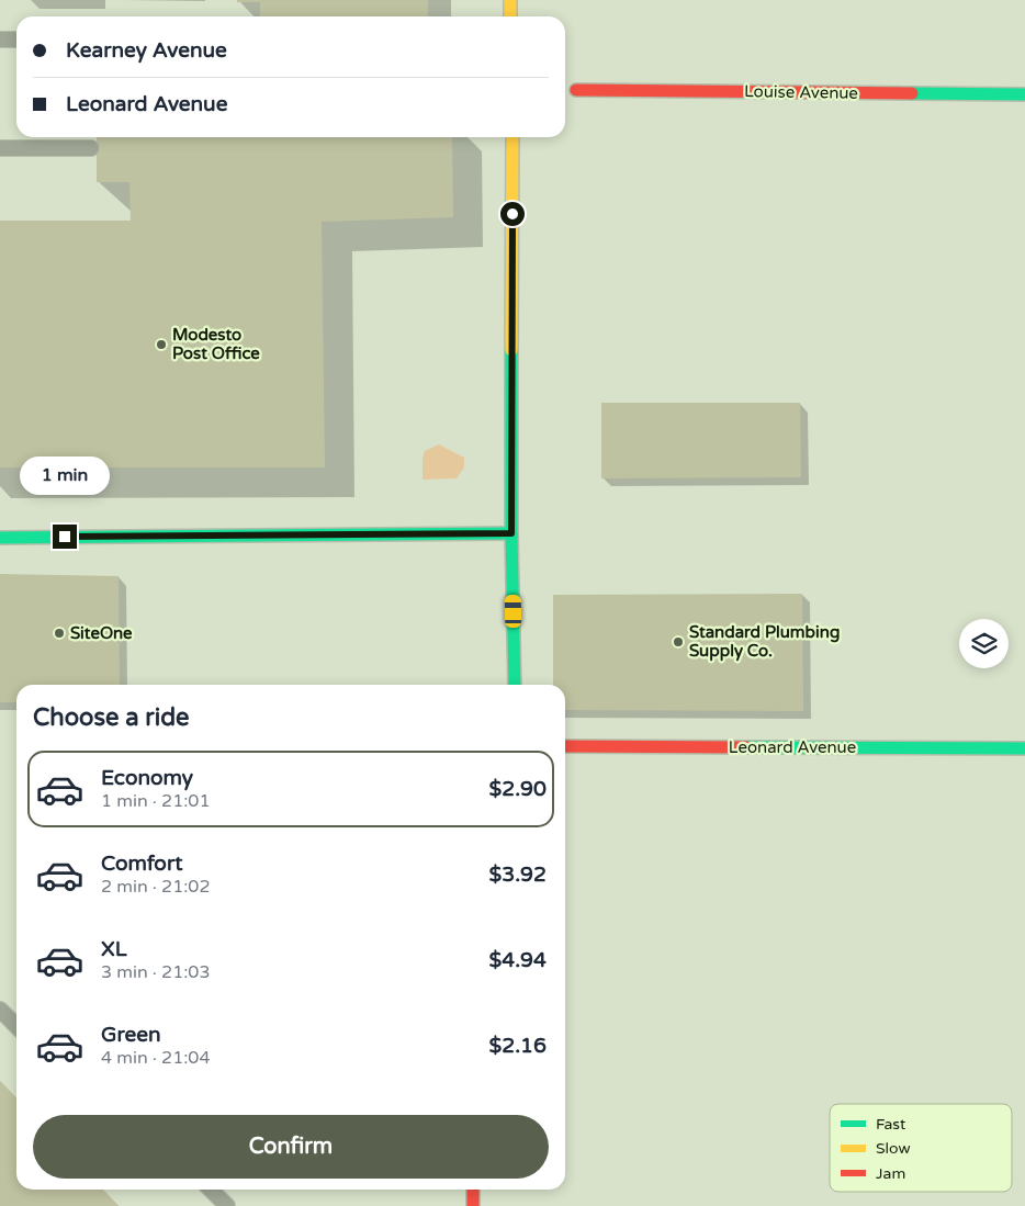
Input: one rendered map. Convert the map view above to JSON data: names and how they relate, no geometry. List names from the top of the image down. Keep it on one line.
{"streets":{"street":["Louise Avenue","Leonard Avenue"]},"places":["Modesto Post Office","SiteOne","Standard Plumbing Supply Co."],"legend":["Fast","Slow","Jam"],"page":{"banner":["Kearney Avenue","Leonard Avenue"],"bubble":"1 min","heading":"Choose a ride","list":[{"name":"Economy","note":"1 min · 21:01","value":"$2.90"},{"name":"Comfort","note":"2 min · 21:02","value":"$3.92"},{"name":"XL","note":"3 min · 21:03","value":"$4.94"},{"name":"Green","note":"4 min · 21:04","value":"$2.16"}],"buttons":"Confirm"}}
